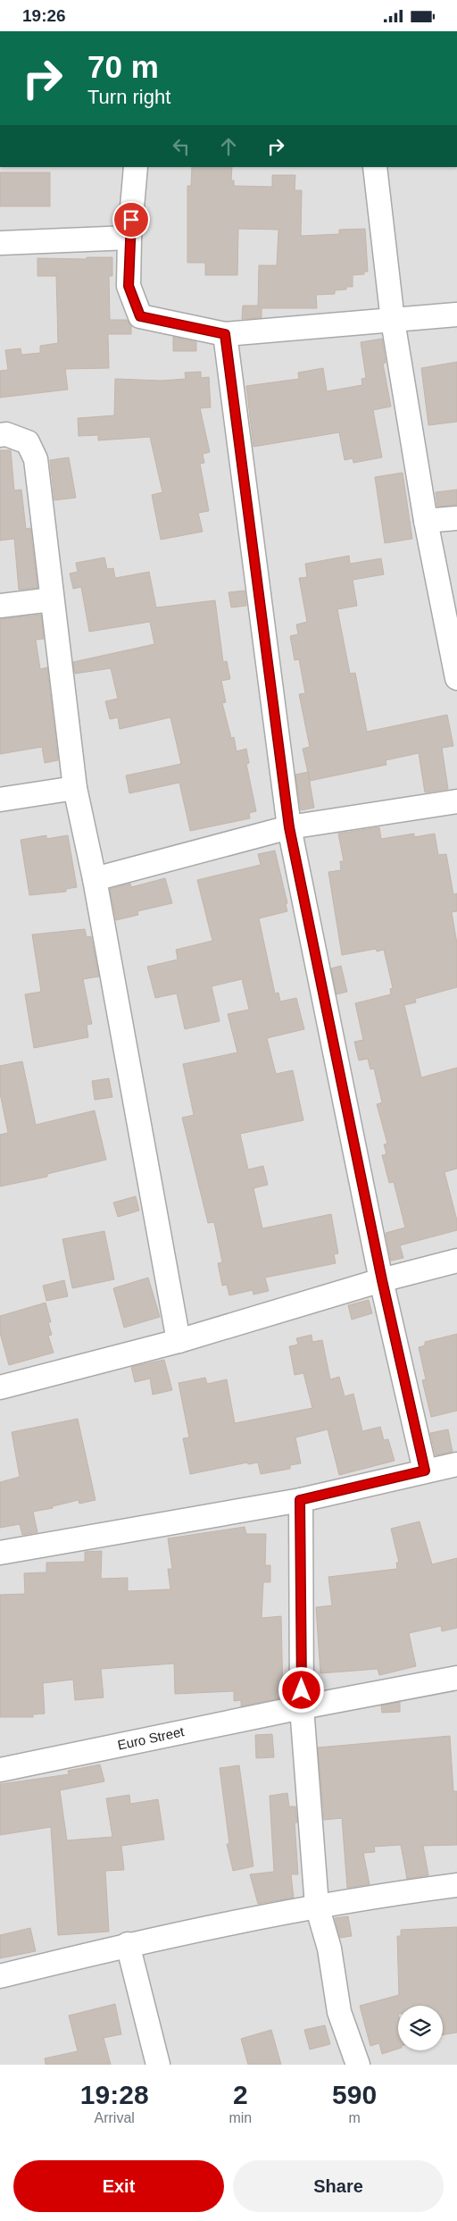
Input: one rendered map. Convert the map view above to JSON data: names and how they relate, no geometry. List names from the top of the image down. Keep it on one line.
{"streets":{"street":["Euro Street"]},"page":{"status":"19:26","turn":["70 m","Turn right"],"eta":["19:28","Arrival","2","min","590","m"],"buttons":["Exit","Share"]}}
